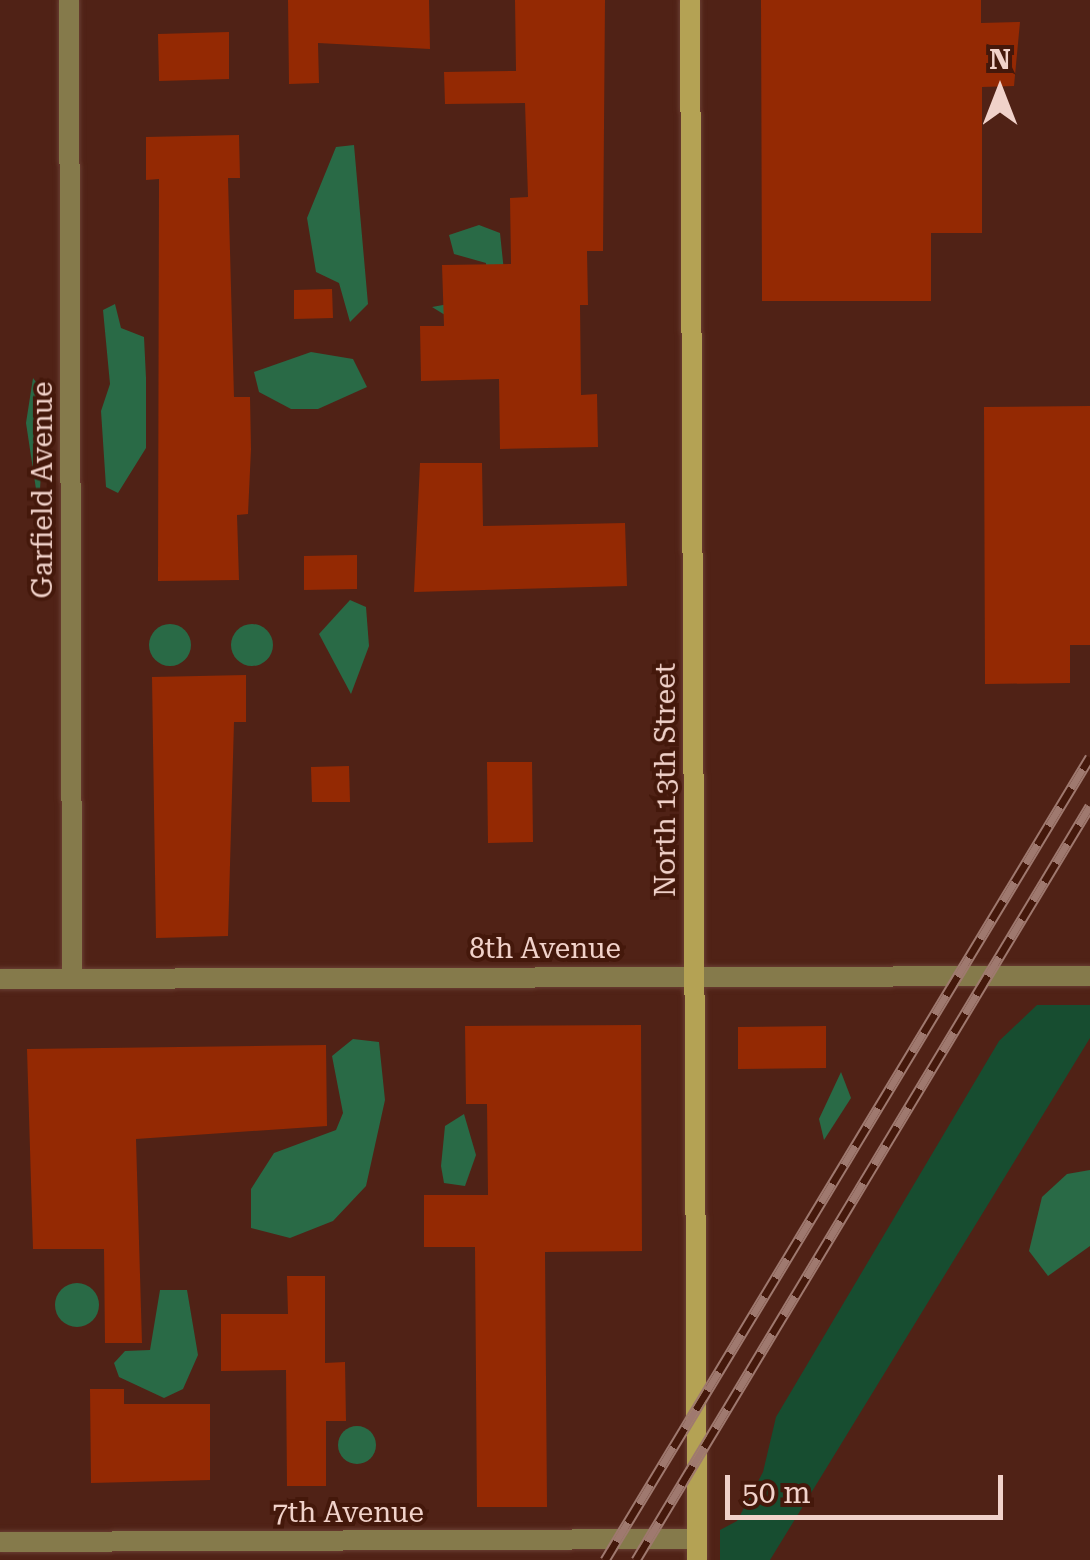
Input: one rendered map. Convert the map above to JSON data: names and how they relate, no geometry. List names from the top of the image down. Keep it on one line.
{"streets":{"main road":["North 13th Street"],"street":["Garfield Avenue","8th Avenue","7th Avenue"]},"crossings":[["Garfield Avenue","8th Avenue"],["North 13th Street","8th Avenue"],["North 13th Street","7th Avenue"]],"scale_bar":"50 m","north":"top"}
